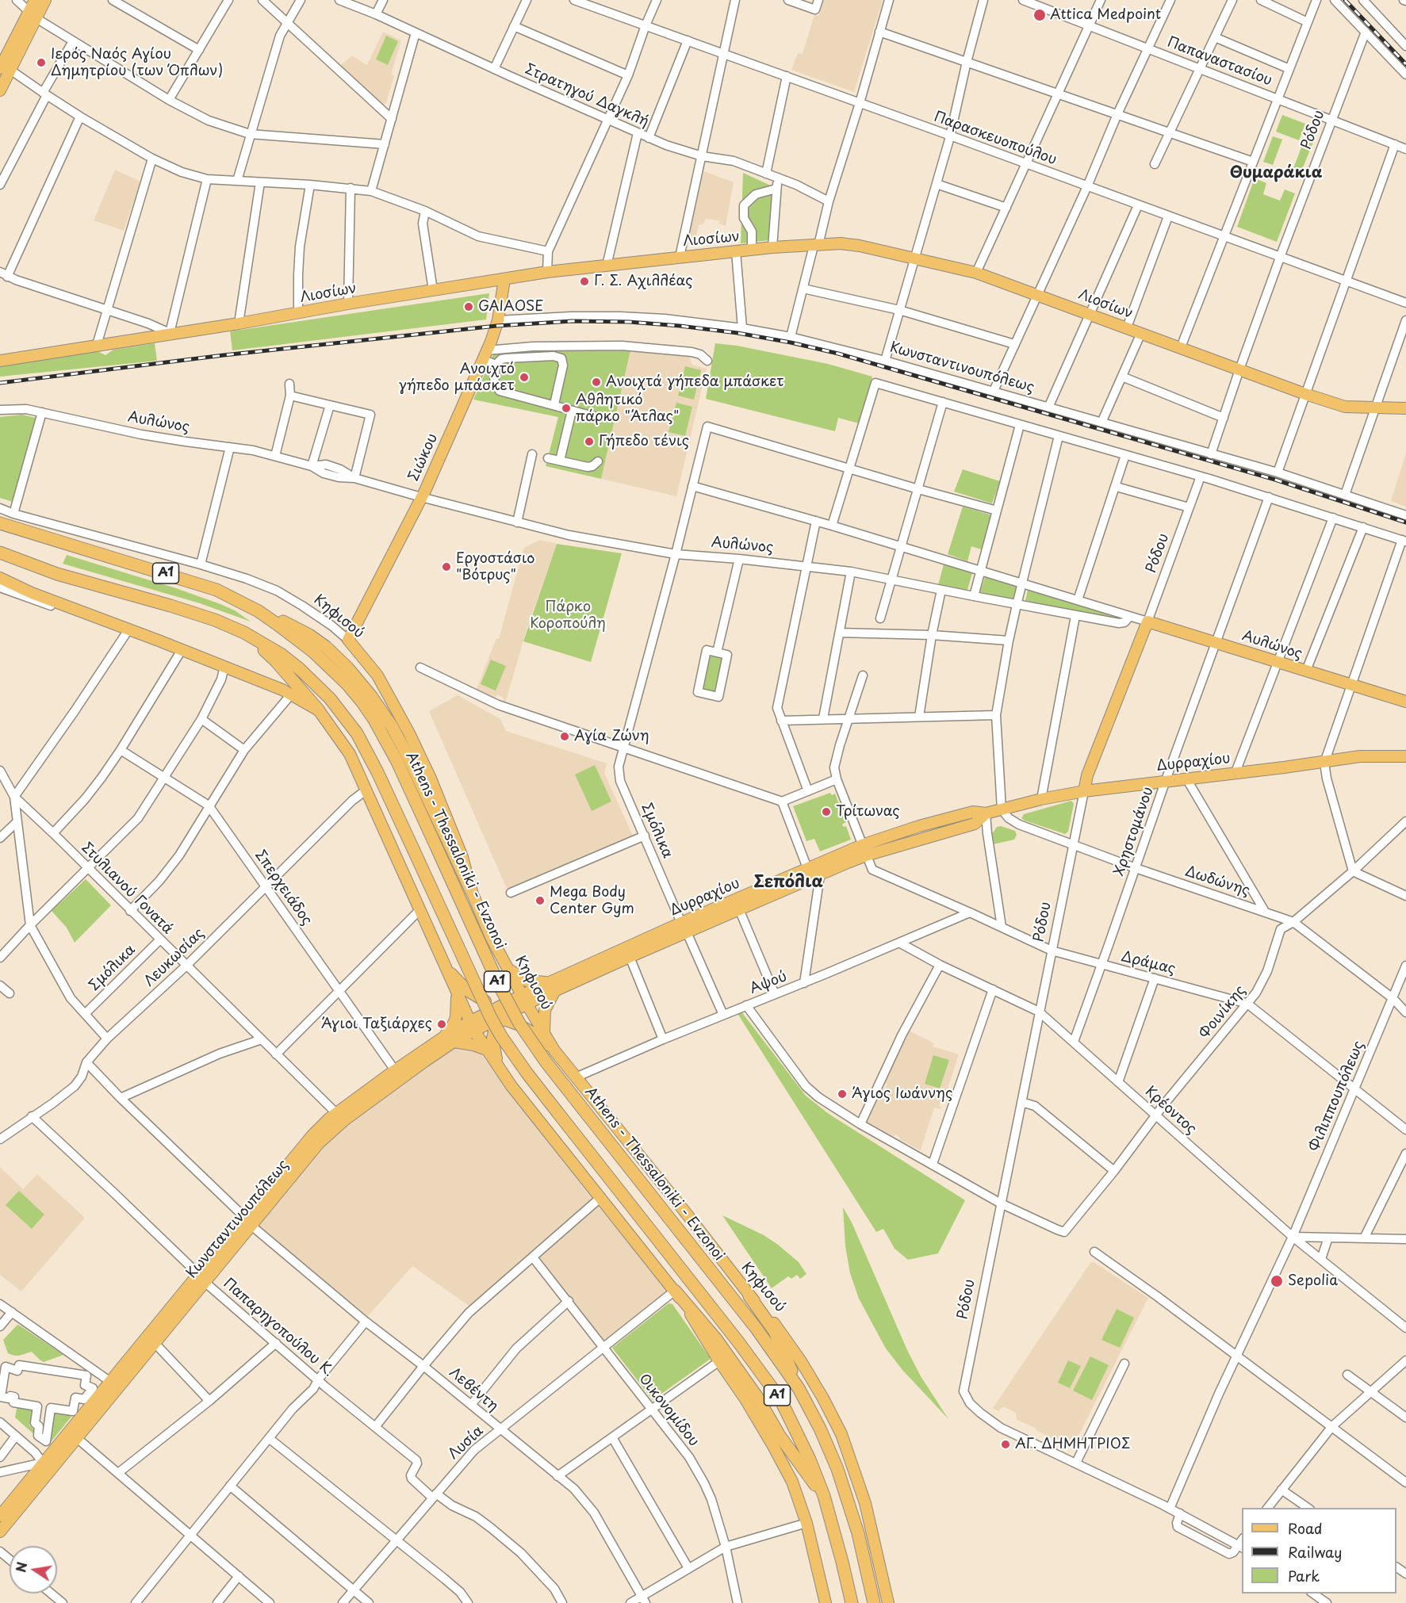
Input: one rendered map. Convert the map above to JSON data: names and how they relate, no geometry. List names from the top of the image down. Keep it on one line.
{"streets":{"highway":["Α1","Athens - Thessaloniki - Evzonoi"],"main road":["Ρόδου","Λιοσίων","Κωνσταντινουπόλεως","Αυλώνος","Σιώκου","Κηφισού","Δυρραχίου"],"street":["Παπαναστασίου","Στρατηγού Δαγκλή","Παρασκευοπούλου","Σμόλικα","Χρηστομάνου","Δωδώνης","Σπερχειάδος","Στυλιανού Γονατά","Λευκωσίας","Δράμας","Αψού","Φοινίκης","Φιλιππουπόλεως","Κρέοντος","Παπαρηγοπούλου Κ.","Λεβέντη","Οικονομίδου","Λυσία"]},"crossings":[["Παπαναστασίου","Ρόδου"],["Ρόδου","Παρασκευοπούλου"],["Ρόδου","Λιοσίων"],["Ρόδου","Κωνσταντινουπόλεως"],["Ρόδου","Αυλώνος"],["Ρόδου","Δυρραχίου"],["Ρόδου","Δωδώνης"],["Ρόδου","Δράμας"],["Ρόδου","Φοινίκης"],["Ρόδου","Κρέοντος"],["Λιοσίων","Σιώκου"],["Κωνσταντινουπόλεως","Σιώκου"],["Κωνσταντινουπόλεως","Σπερχειάδος"],["Κωνσταντινουπόλεως","Στυλιανού Γονατά"],["Κωνσταντινουπόλεως","Παπαρηγοπούλου Κ."],["Κωνσταντινουπόλεως","Λεβέντη"],["Αυλώνος","Σιώκου"],["Αυλώνος","Σμόλικα"],["Αυλώνος","Χρηστομάνου"],["Σιώκου","Κηφισού"],["Κηφισού","Δυρραχίου"],["Κηφισού","Αψού"],["Δυρραχίου","Σμόλικα"],["Δυρραχίου","Χρηστομάνου"],["Δυρραχίου","Δωδώνης"],["Δυρραχίου","Δράμας"],["Σμόλικα","Στυλιανού Γονατά"],["Σμόλικα","Αψού"],["Χρηστομάνου","Δωδώνης"],["Χρηστομάνου","Δράμας"],["Χρηστομάνου","Κρέοντος"],["Δωδώνης","Φοινίκης"],["Δωδώνης","Φιλιππουπόλεως"],["Σπερχειάδος","Λευκωσίας"],["Στυλιανού Γονατά","Λευκωσίας"],["Λευκωσίας","Παπαρηγοπούλου Κ."],["Λευκωσίας","Λεβέντη"],["Δράμας","Αψού"],["Δράμας","Φοινίκης"],["Δράμας","Φιλιππουπόλεως"],["Αψού","Κρέοντος"],["Φοινίκης","Κρέοντος"],["Φιλιππουπόλεως","Κρέοντος"],["Παπαρηγοπούλου Κ.","Λυσία"],["Λεβέντη","Λυσία"],["Οικονομίδου","Λυσία"]],"districts":["Θυμαράκια","Σεπόλια"],"parks":["Πάρκο Κοροπούλη"],"places":["Attica Medpoint","Ιερός Ναός Αγίου Δημητρίου (των Όπλων)","Γ. Σ. Αχιλλέας","GAIAOSE","Ανοιχτό γήπεδο μπάσκετ","Ανοιχτά γήπεδα μπάσκετ","Αθλητικό πάρκο \"Άτλας\"","Γήπεδο τένις","Εργοστάσιο \"Βότρυς\"","Αγία Ζώνη","Τρίτωνας","Mega Body Center Gym","Άγιοι Ταξιάρχες","Άγιος Ιωάννης","Sepolia","ΑΓ. ΔΗΜΗΤΡΙΟΣ"],"legend":["Road","Railway","Park"],"north":"left"}
